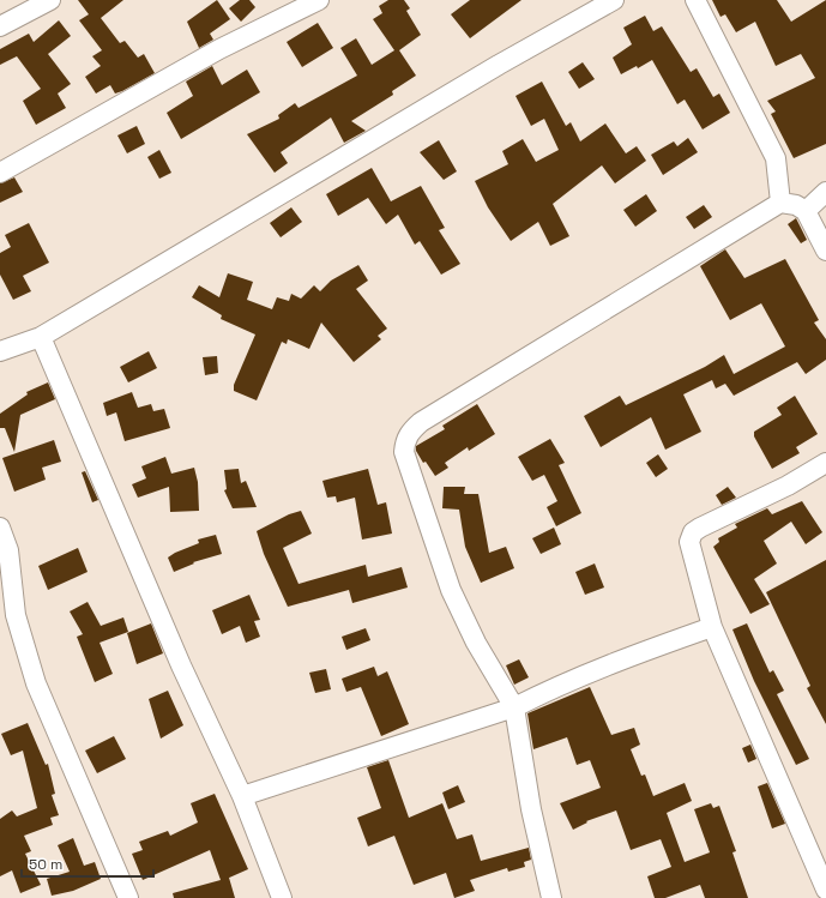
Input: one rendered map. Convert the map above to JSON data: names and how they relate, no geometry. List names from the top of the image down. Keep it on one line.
{"scale_bar":"50 m"}
